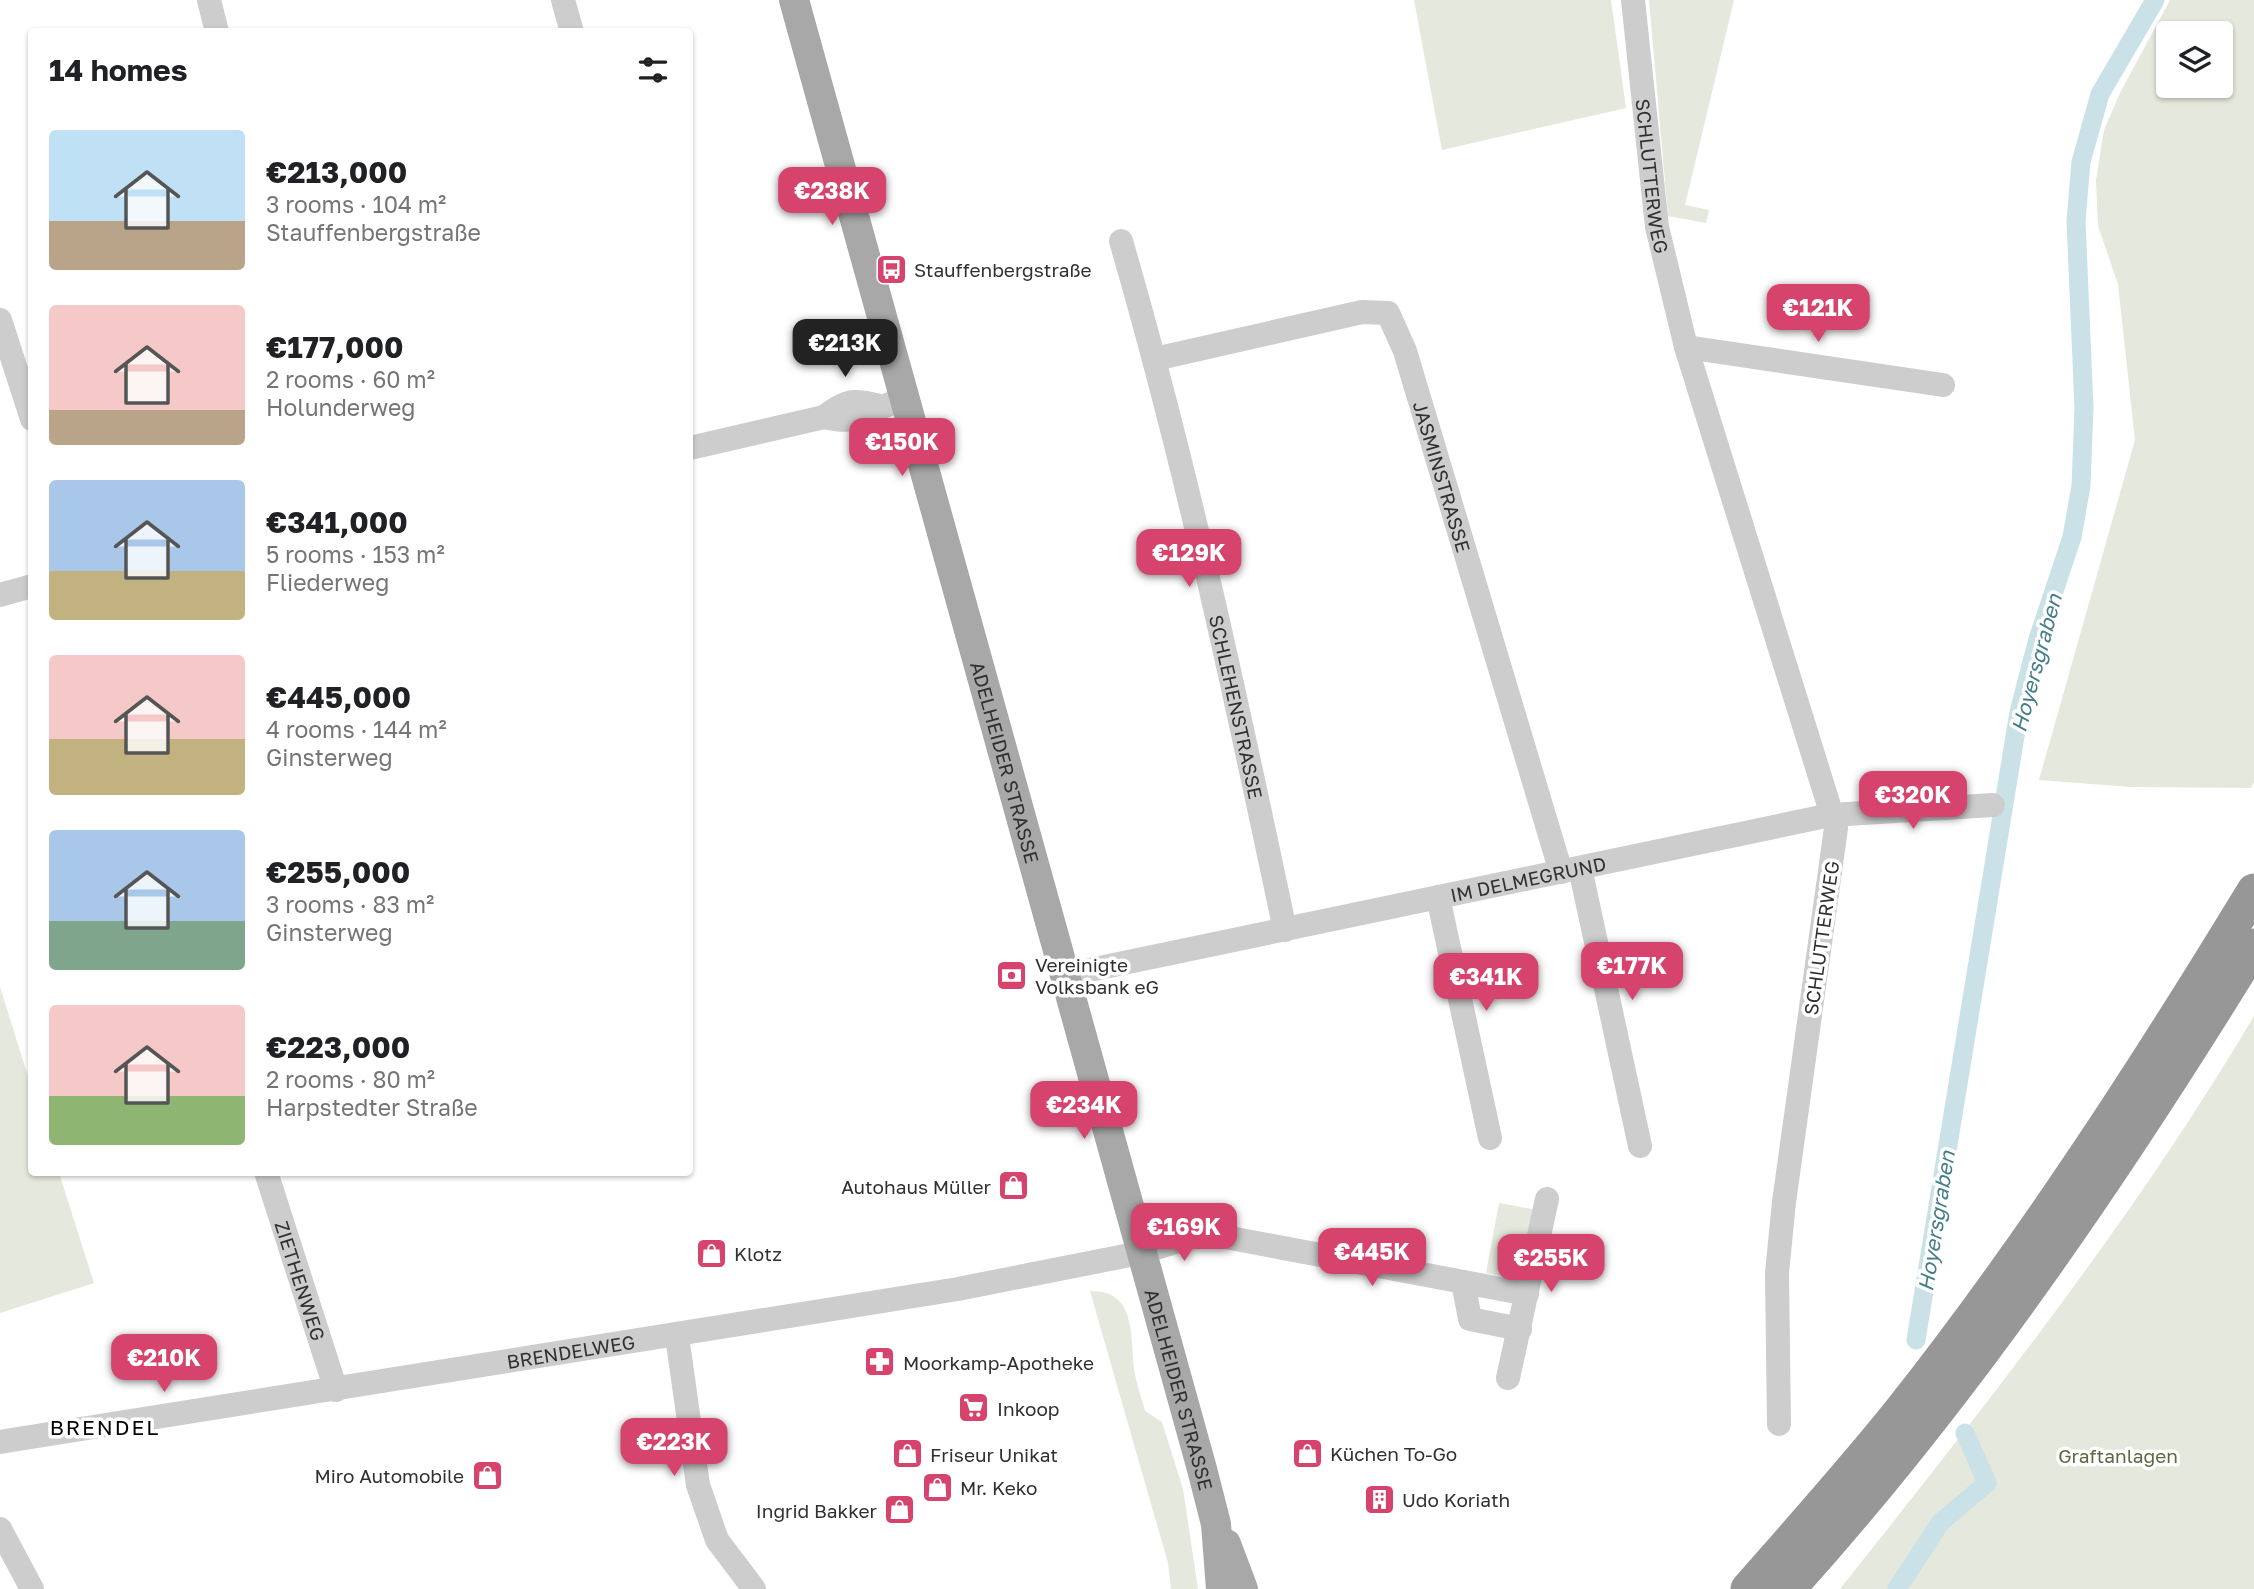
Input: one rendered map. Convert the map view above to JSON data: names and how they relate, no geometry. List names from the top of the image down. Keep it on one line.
{"streets":{"main road":["ADELHEIDER STRASSE"],"street":["SCHLUTTERWEG","JASMINSTRASSE","SCHLEHENSTRASSE","IM DELMEGRUND","ZIETHENWEG","BRENDELWEG"]},"crossings":[["SCHLUTTERWEG","IM DELMEGRUND"],["JASMINSTRASSE","SCHLEHENSTRASSE"],["JASMINSTRASSE","IM DELMEGRUND"],["SCHLEHENSTRASSE","IM DELMEGRUND"],["ADELHEIDER STRASSE","IM DELMEGRUND"],["ADELHEIDER STRASSE","BRENDELWEG"],["ZIETHENWEG","BRENDELWEG"]],"districts":["BRENDEL"],"water":["Hoyersgraben"],"parks":["Graftanlagen"],"places":{"bus stop":["Stauffenbergstraße"],"bank":["Vereinigte Volksbank eG"],"shop":["Autohaus Müller","Klotz","Küchen To-Go","Friseur Unikat","Miro Automobile","Mr. Keko","Ingrid Bakker"],"pharmacy":["Moorkamp-Apotheke"],"supermarket":["Inkoop"],"building":["Udo Koriath"]},"page":{"heading":"14 homes","list":[{"name":"€213,000","note":"3 rooms · 104 m² · Stauffenbergstraße"},{"name":"€177,000","note":"2 rooms · 60 m² · Holunderweg"},{"name":"€341,000","note":"5 rooms · 153 m² · Fliederweg"},{"name":"€445,000","note":"4 rooms · 144 m² · Ginsterweg"},{"name":"€255,000","note":"3 rooms · 83 m² · Ginsterweg"},{"name":"€223,000","note":"2 rooms · 80 m² · Harpstedter Straße"}],"price":["€238K","€121K","€213K","€150K","€129K","€320K","€177K","€341K","€234K","€169K","€445K","€255K","€210K","€223K"]}}
